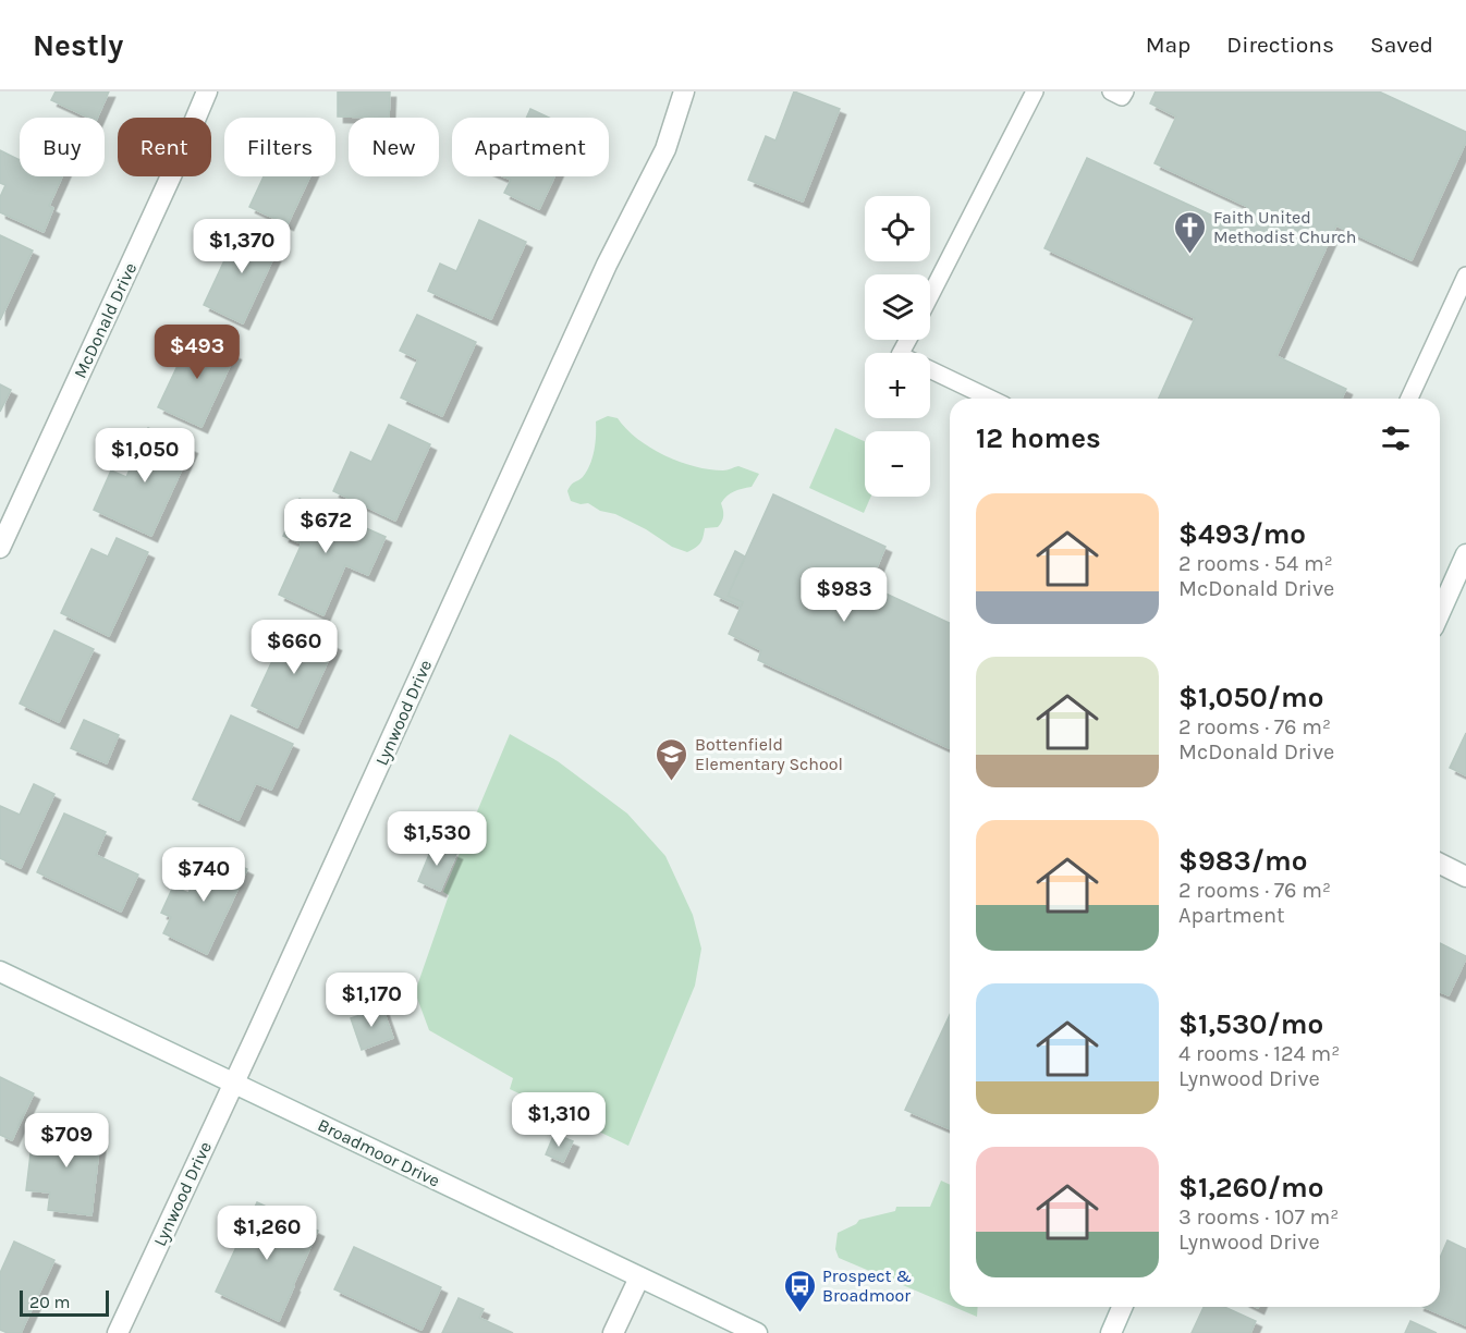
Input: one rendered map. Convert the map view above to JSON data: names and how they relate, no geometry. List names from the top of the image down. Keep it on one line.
{"streets":{"street":["McDonald Drive","Lynwood Drive","Broadmoor Drive"]},"crossings":[["Lynwood Drive","Broadmoor Drive"]],"places":{"church":["Faith United Methodist Church"],"school or university":["Bottenfield Elementary School"],"bus stop":["Prospect & Broadmoor"]},"scale_bar":"20 m","page":{"header":"Nestly","nav":["Map","Directions","Saved"],"chip":["Buy","Rent","Filters","New","Apartment"],"map_buttons":["+","−"],"price":["$1,370","$493","$1,050","$672","$983","$660","$1,530","$740","$1,170","$1,310","$709","$1,260"],"heading":"12 homes","list":[{"name":"$493/mo","note":"2 rooms · 54 m² · McDonald Drive"},{"name":"$1,050/mo","note":"2 rooms · 76 m² · McDonald Drive"},{"name":"$983/mo","note":"2 rooms · 76 m² · Apartment"},{"name":"$1,530/mo","note":"4 rooms · 124 m² · Lynwood Drive"},{"name":"$1,260/mo","note":"3 rooms · 107 m² · Lynwood Drive"}],"scale":"20 m"}}
